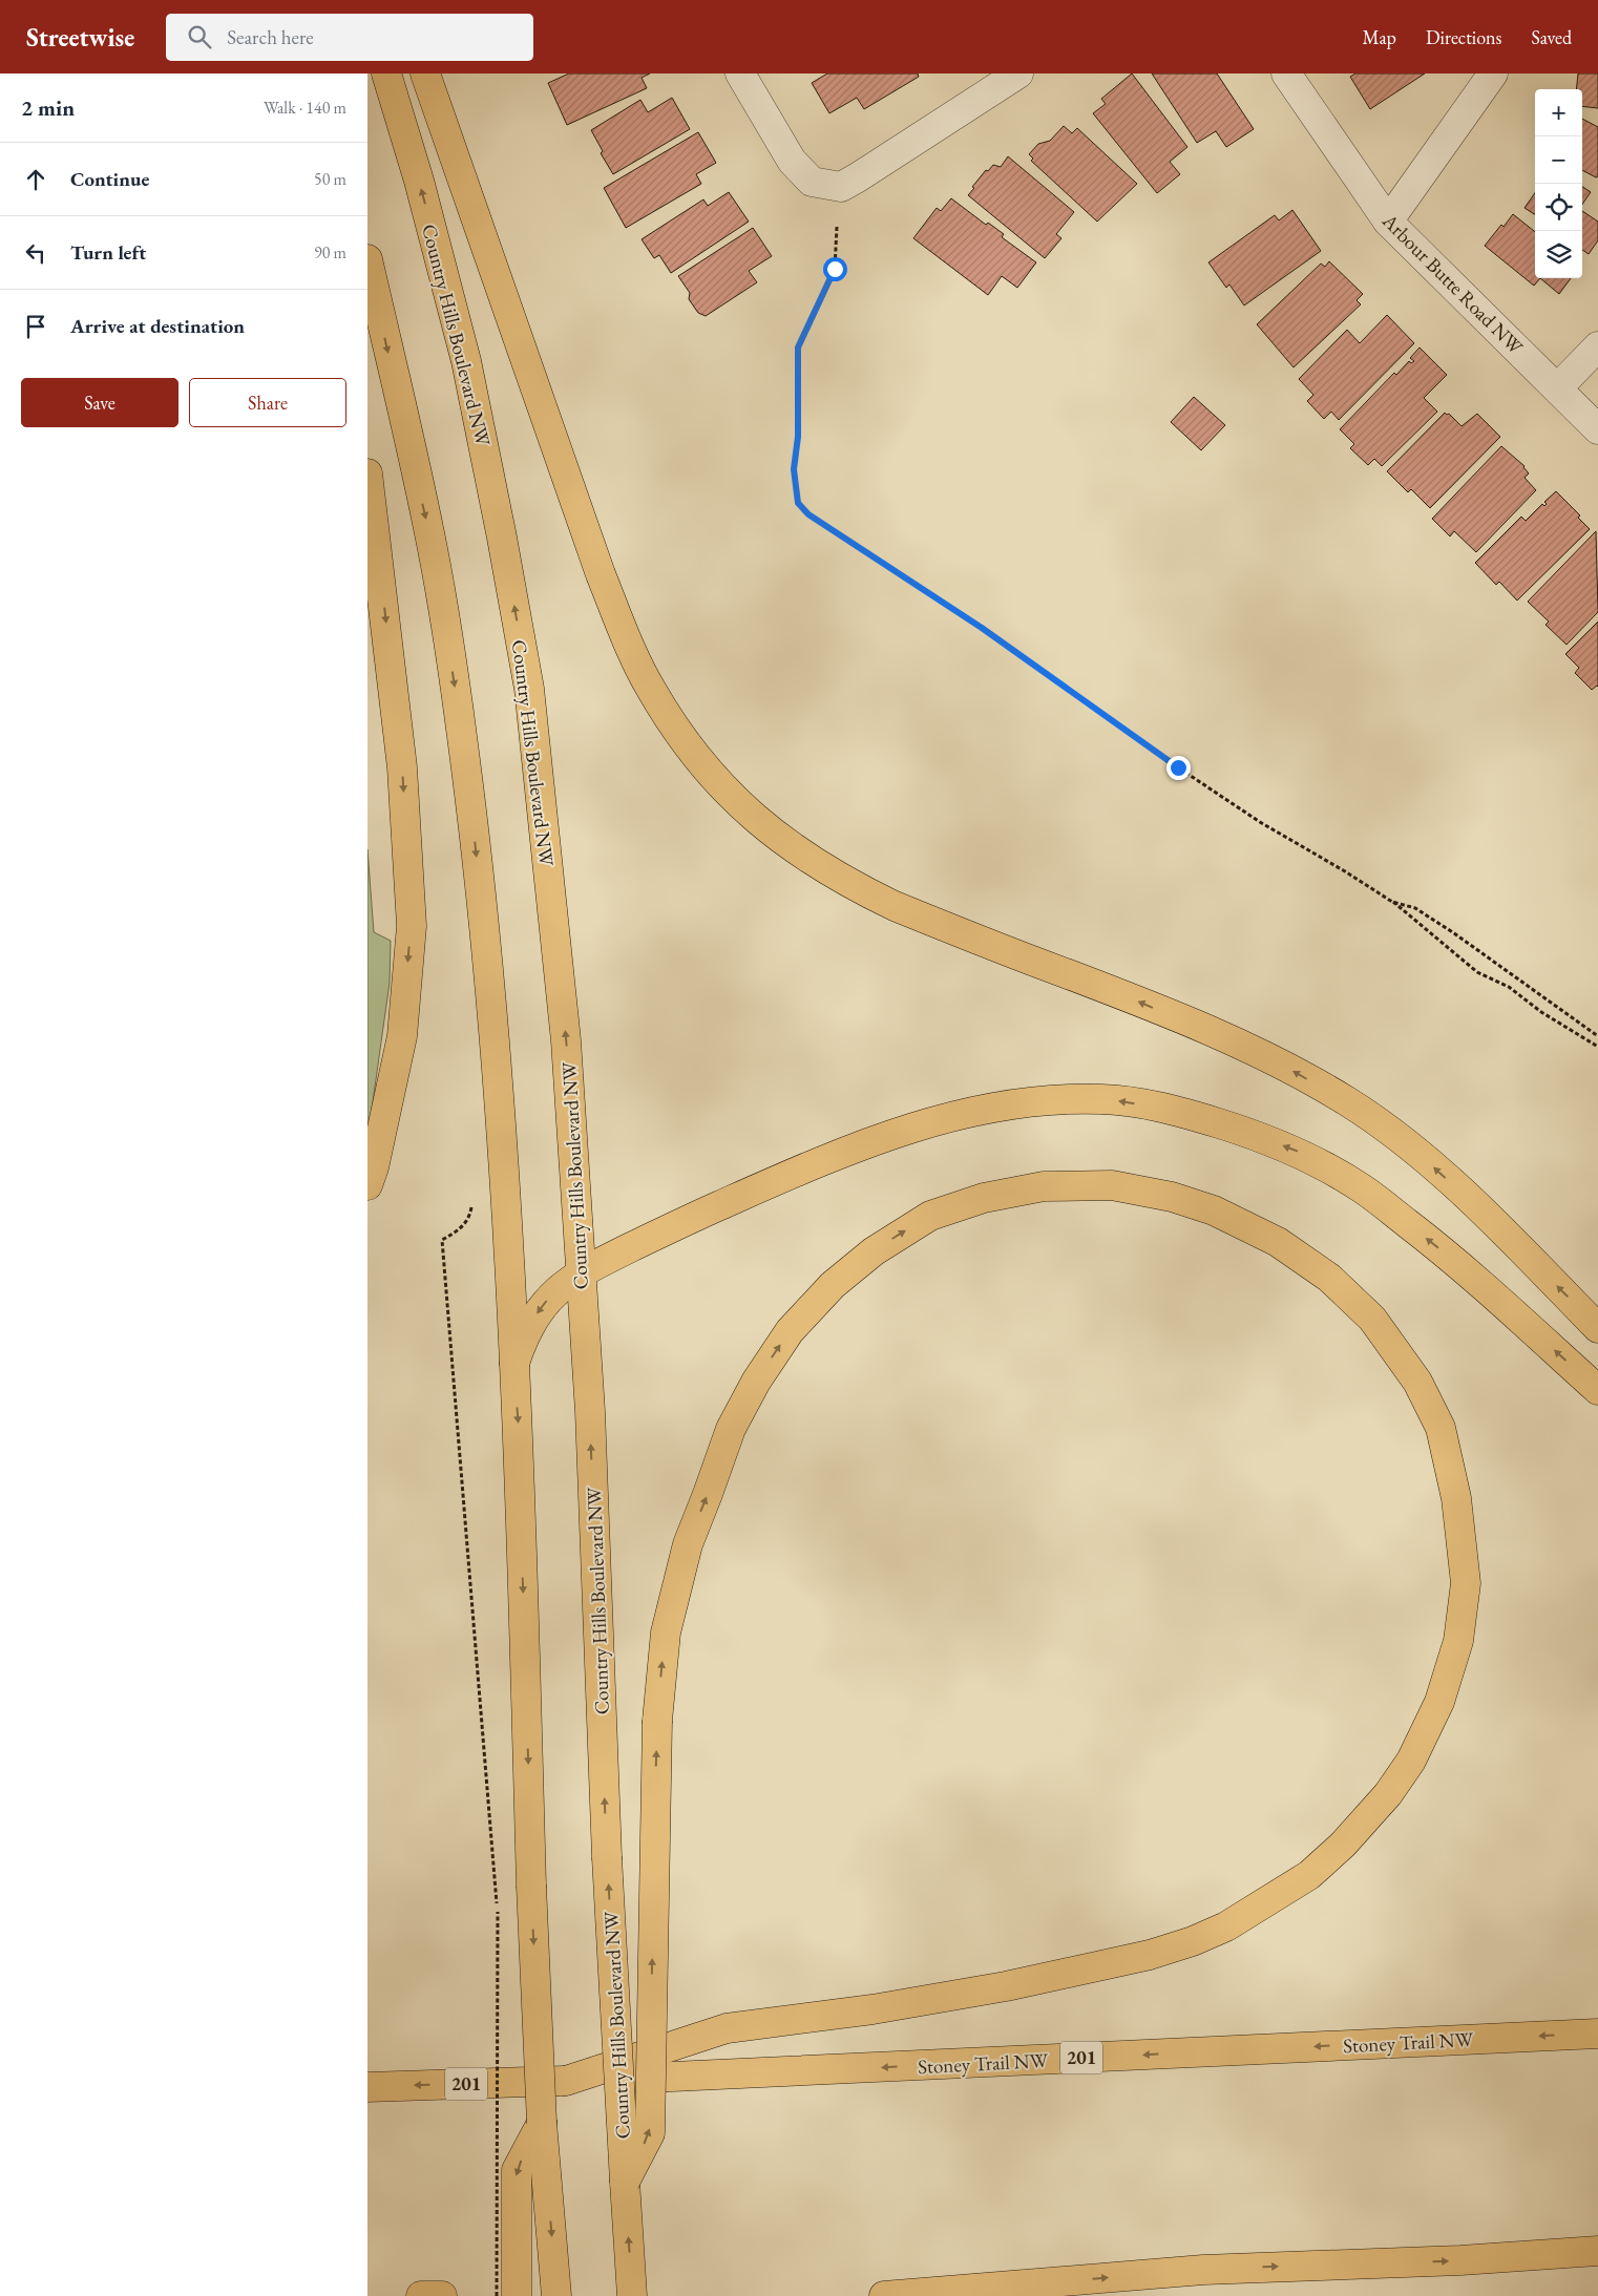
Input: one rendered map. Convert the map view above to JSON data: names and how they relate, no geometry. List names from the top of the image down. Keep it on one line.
{"streets":{"main road":["Country Hills Boulevard NW","Stoney Trail NW","201"],"street":["Arbour Butte Road NW"]},"page":{"header":"Streetwise","search":"Search here","nav":["Map","Directions","Saved"],"heading":["2 min","Walk · 140 m"],"map_buttons":["+","−"],"list":[["Continue","50 m"],["Turn left","90 m"],"Arrive at destination"],"buttons":["Save","Share"]}}
